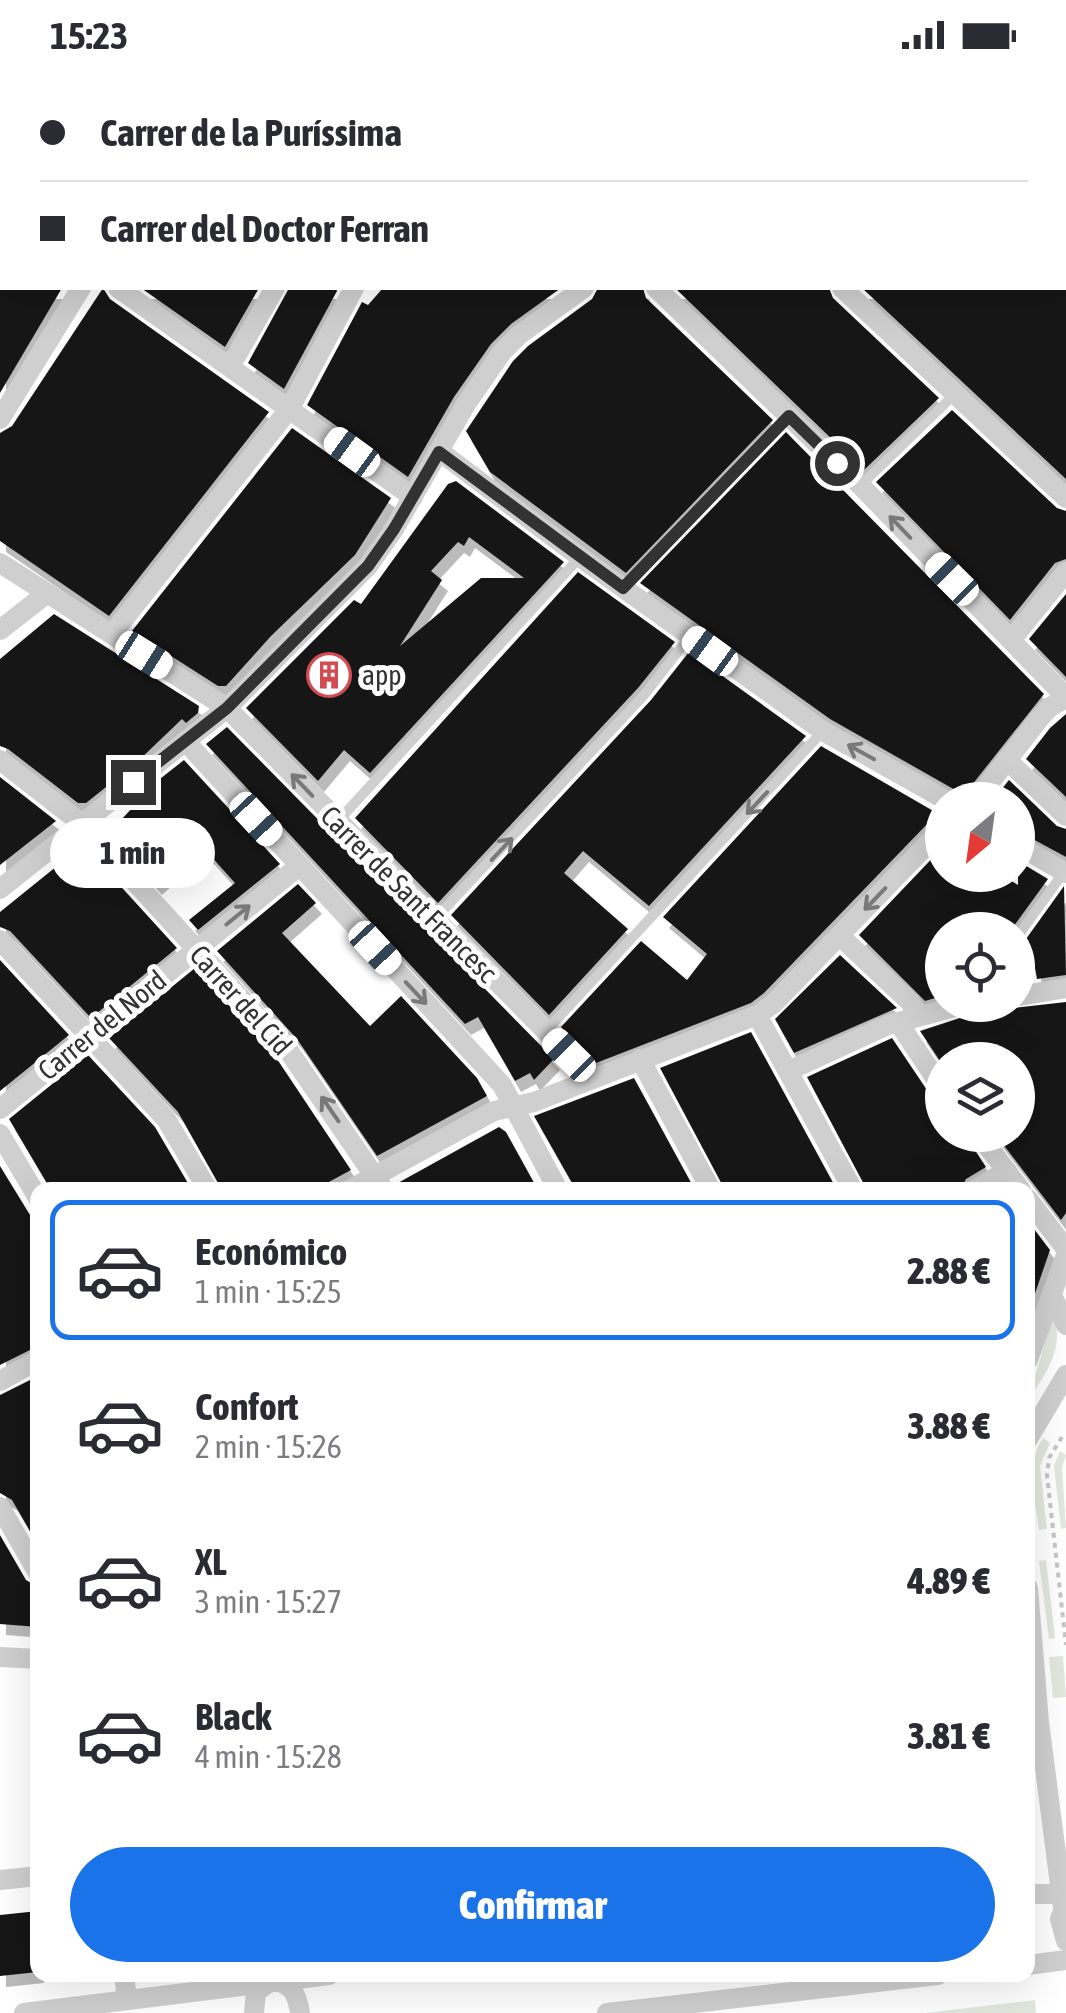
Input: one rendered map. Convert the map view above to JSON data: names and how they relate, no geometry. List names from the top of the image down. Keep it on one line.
{"streets":{"street":["Carrer de Sant Francesc","Carrer del Cid","Carrer del Nord"]},"crossings":[["Carrer del Cid","Carrer del Nord"]],"places":{"building":["app"]},"north":"bottom left","page":{"status":"15:23","banner":["Carrer de la Puríssima","Carrer del Doctor Ferran"],"bubble":"1 min","list":[{"name":"Económico","note":"1 min · 15:25","value":"2.88 €"},{"name":"Confort","note":"2 min · 15:26","value":"3.88 €"},{"name":"XL","note":"3 min · 15:27","value":"4.89 €"},{"name":"Black","note":"4 min · 15:28","value":"3.81 €"}],"buttons":"Confirmar"}}
